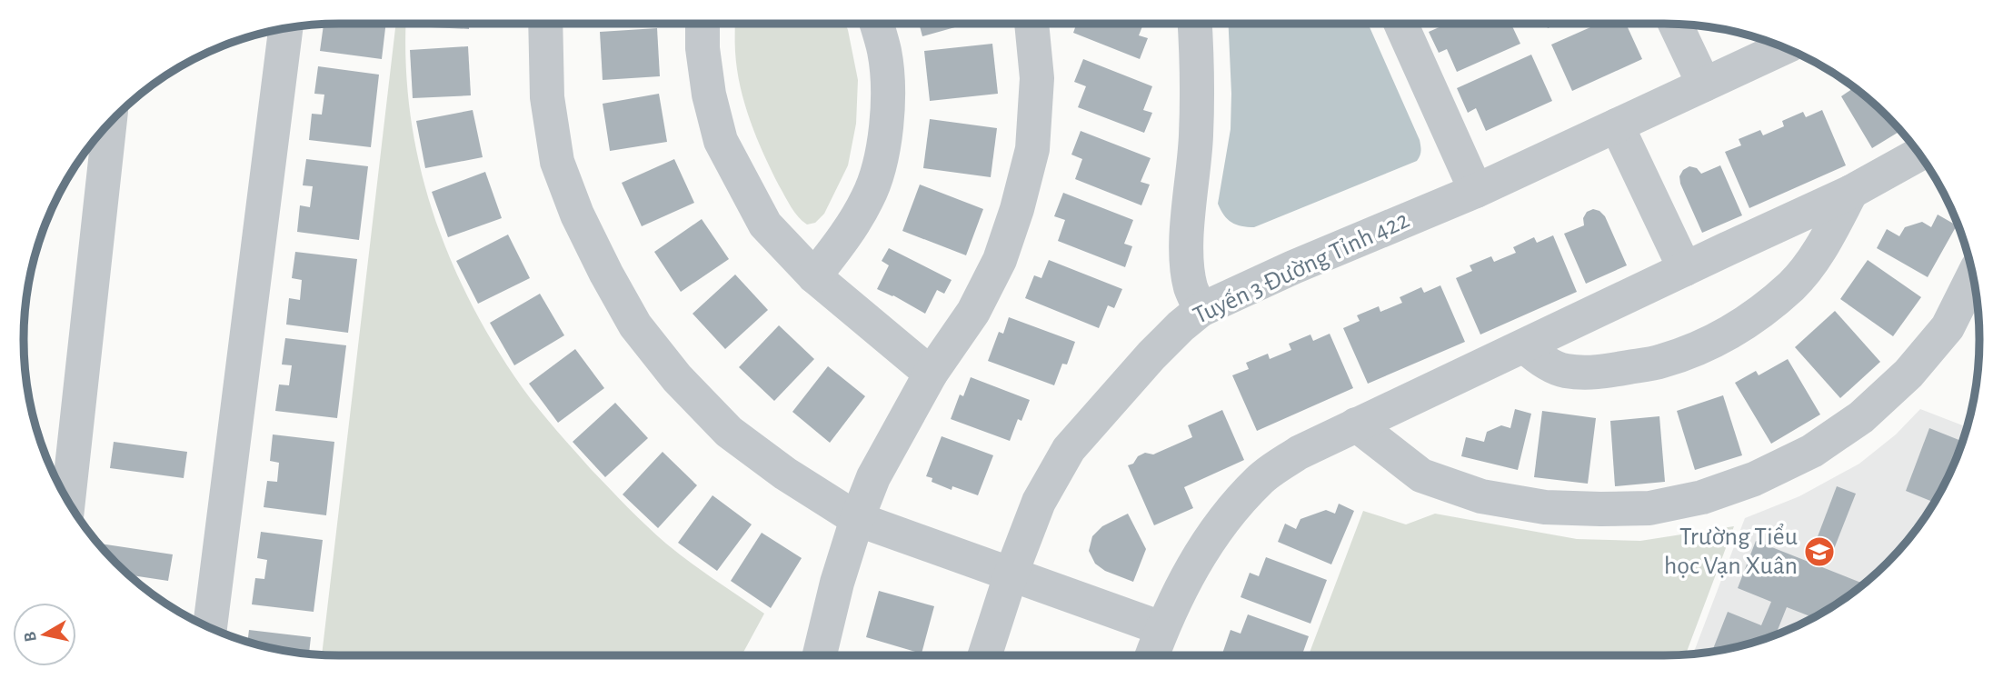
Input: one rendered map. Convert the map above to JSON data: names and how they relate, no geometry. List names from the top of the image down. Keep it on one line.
{"streets":{"street":["Tuyến 3 Đường Tỉnh 422"]},"places":{"school or university":["Trường Tiểu học Vạn Xuân"]},"north":"left"}
